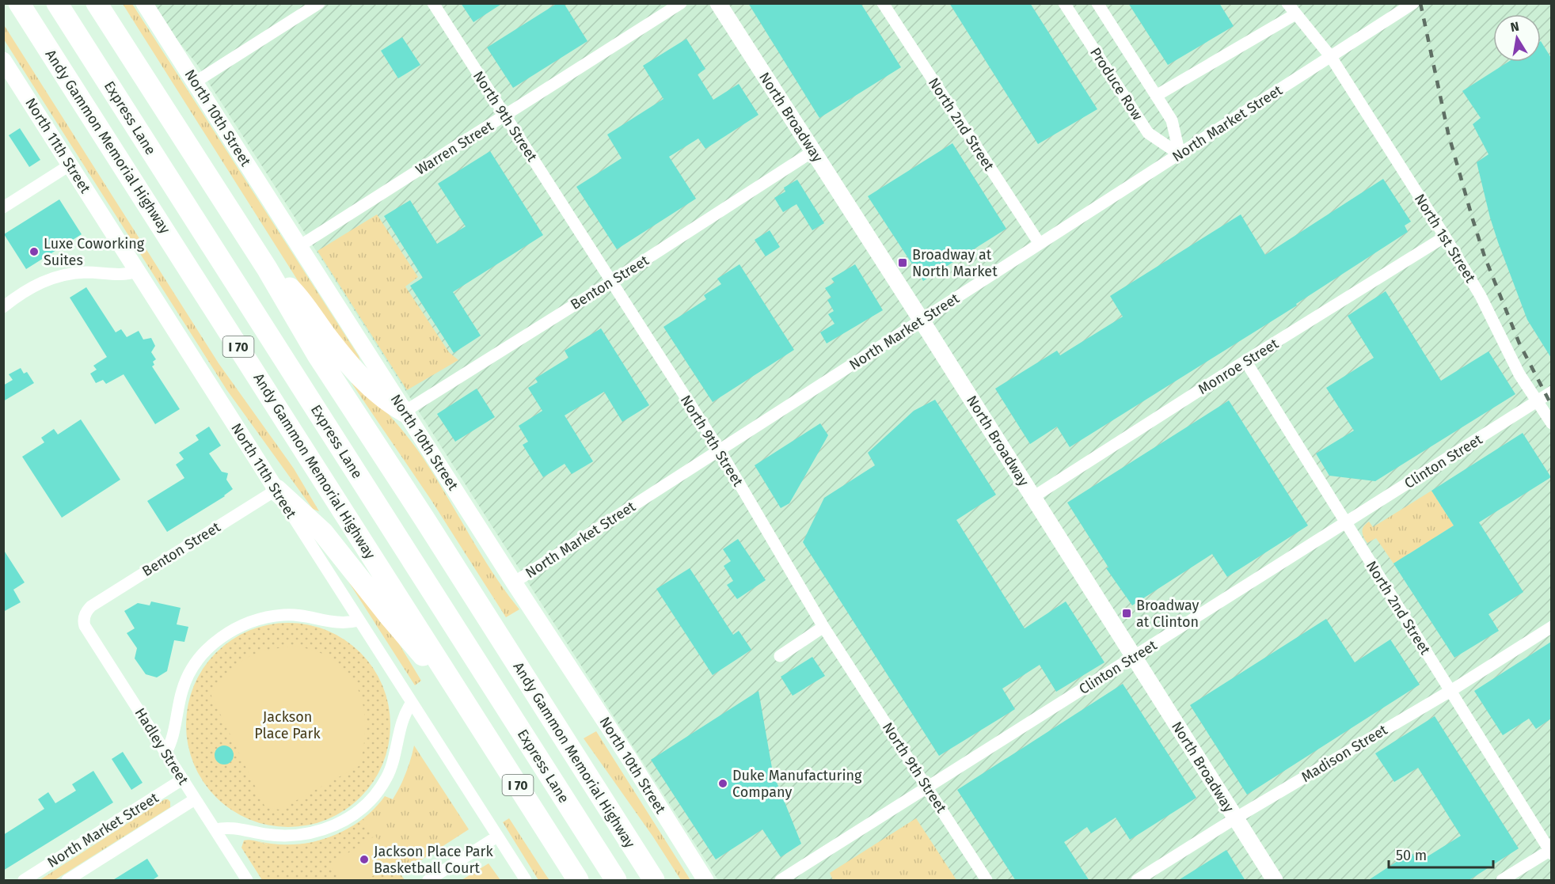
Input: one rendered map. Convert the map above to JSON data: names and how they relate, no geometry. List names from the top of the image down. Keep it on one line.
{"streets":{"highway":["Express Lane","Andy Gammon Memorial Highway","I 70"],"street":["Produce Row","North 9th Street","North Broadway","North 10th Street","North Market Street","North 2nd Street","North 11th Street","Warren Street","North 1st Street","Benton Street","Monroe Street","Clinton Street","Hadley Street","Madison Street"]},"crossings":[["Produce Row","North Market Street"],["North 9th Street","North Market Street"],["North 9th Street","Warren Street"],["North 9th Street","Benton Street"],["North 9th Street","Clinton Street"],["North Broadway","North Market Street"],["North Broadway","Benton Street"],["North Broadway","Monroe Street"],["North Broadway","Clinton Street"],["North Broadway","Madison Street"],["North 10th Street","North Market Street"],["North 10th Street","Warren Street"],["North 10th Street","Benton Street"],["North Market Street","North 2nd Street"],["North Market Street","North 1st Street"],["North Market Street","Hadley Street"],["North 2nd Street","Monroe Street"],["North 2nd Street","Clinton Street"],["North 2nd Street","Madison Street"],["North 11th Street","Benton Street"],["North 1st Street","Monroe Street"],["North 1st Street","Clinton Street"],["Benton Street","Hadley Street"]],"parks":["Jackson Place Park"],"places":{"other":["Luxe Coworking Suites","Duke Manufacturing Company","Jackson Place Park Basketball Court"],"transit":["Broadway at North Market","Broadway at Clinton"]},"scale_bar":"50 m","north":"top"}
